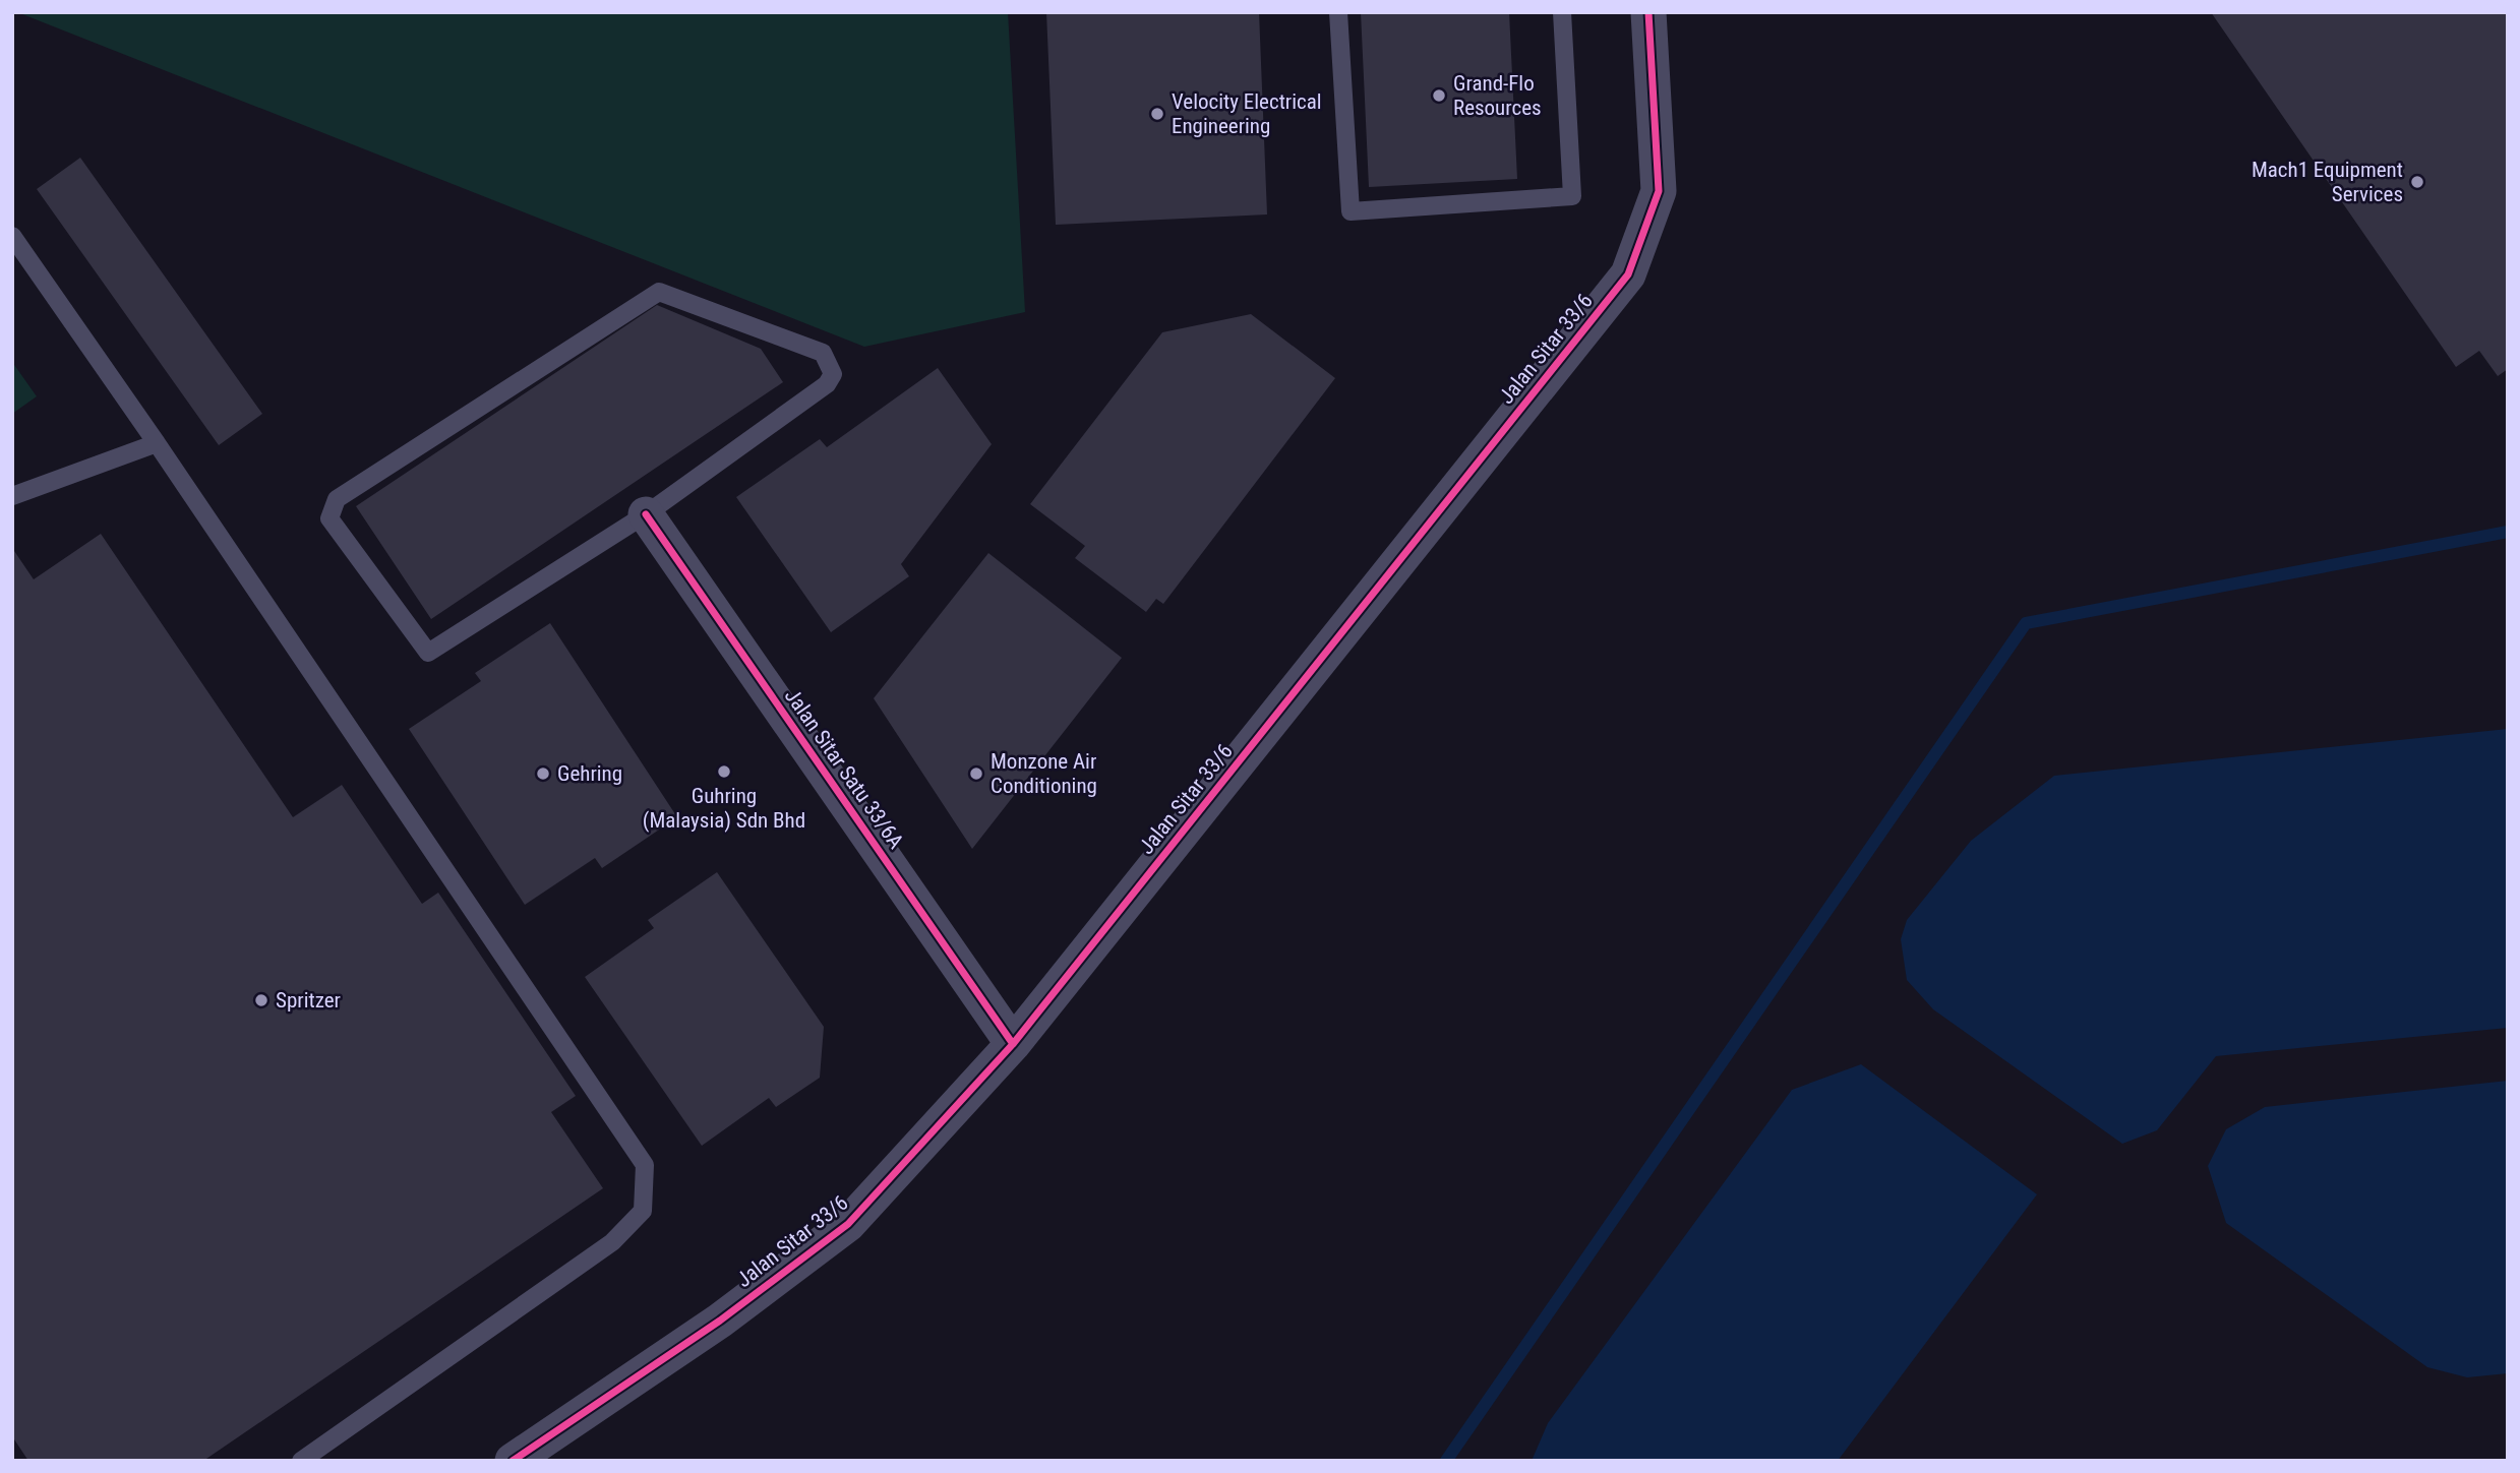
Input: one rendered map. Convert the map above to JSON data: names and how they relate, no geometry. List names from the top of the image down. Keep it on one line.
{"streets":{"street":["Jalan Sitar 33/6","Jalan Sitar Satu 33/6A"]},"crossings":[["Jalan Sitar 33/6","Jalan Sitar Satu 33/6A"]],"places":["Grand-Flo Resources","Velocity Electrical Engineering","Mach1 Equipment Services","Guhring (Malaysia) Sdn Bhd","Gehring","Monzone Air Conditioning","Spritzer"]}
